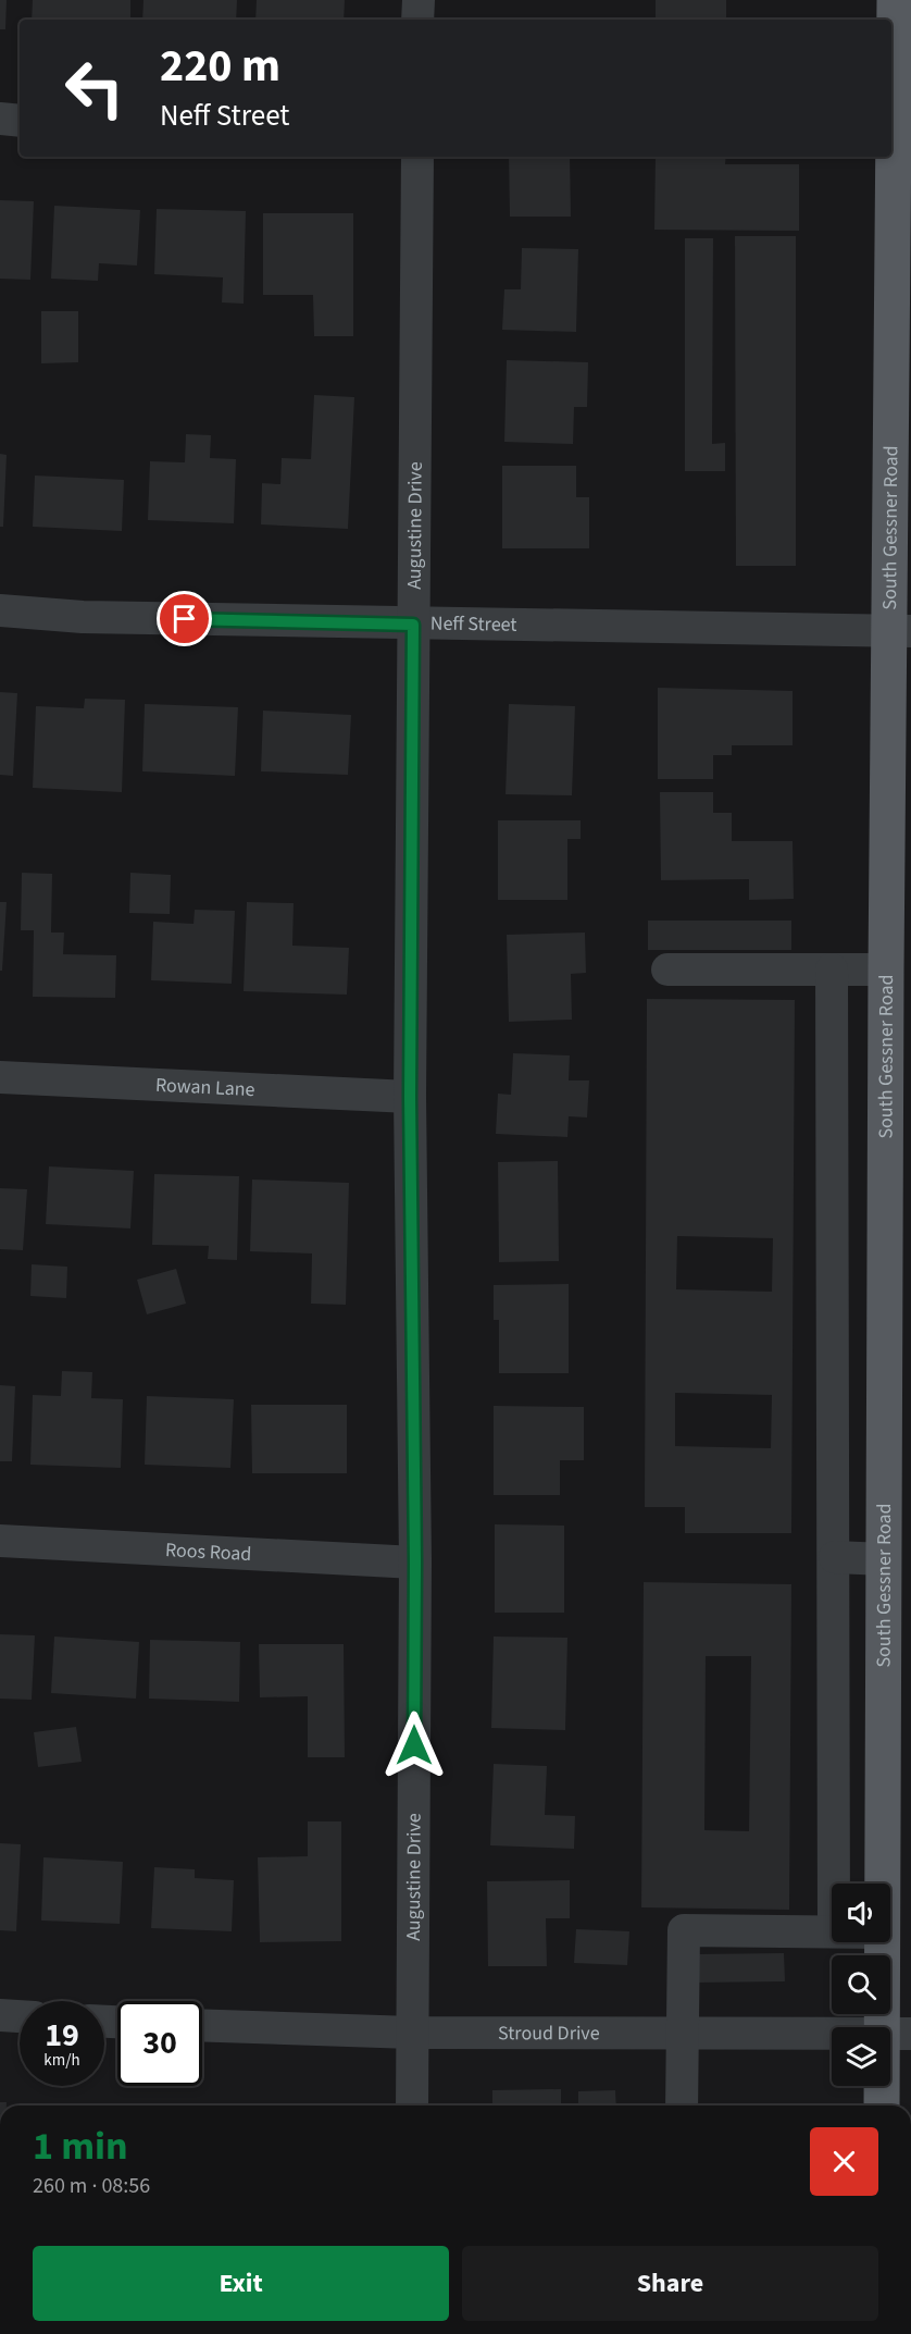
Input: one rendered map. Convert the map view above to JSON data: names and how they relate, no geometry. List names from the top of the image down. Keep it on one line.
{"streets":{"main road":["South Gessner Road"],"street":["Augustine Drive","Neff Street","Rowan Lane","Roos Road","Stroud Drive"]},"crossings":[["Augustine Drive","Neff Street"],["Augustine Drive","Rowan Lane"],["Augustine Drive","Roos Road"],["Augustine Drive","Stroud Drive"],["South Gessner Road","Neff Street"],["South Gessner Road","Stroud Drive"]],"page":{"turn":["220 m","Neff Street"],"speed":"19 km/h","limit":"30","heading":["1 min","260 m · 08:56"],"buttons":["Exit","Share"]}}
